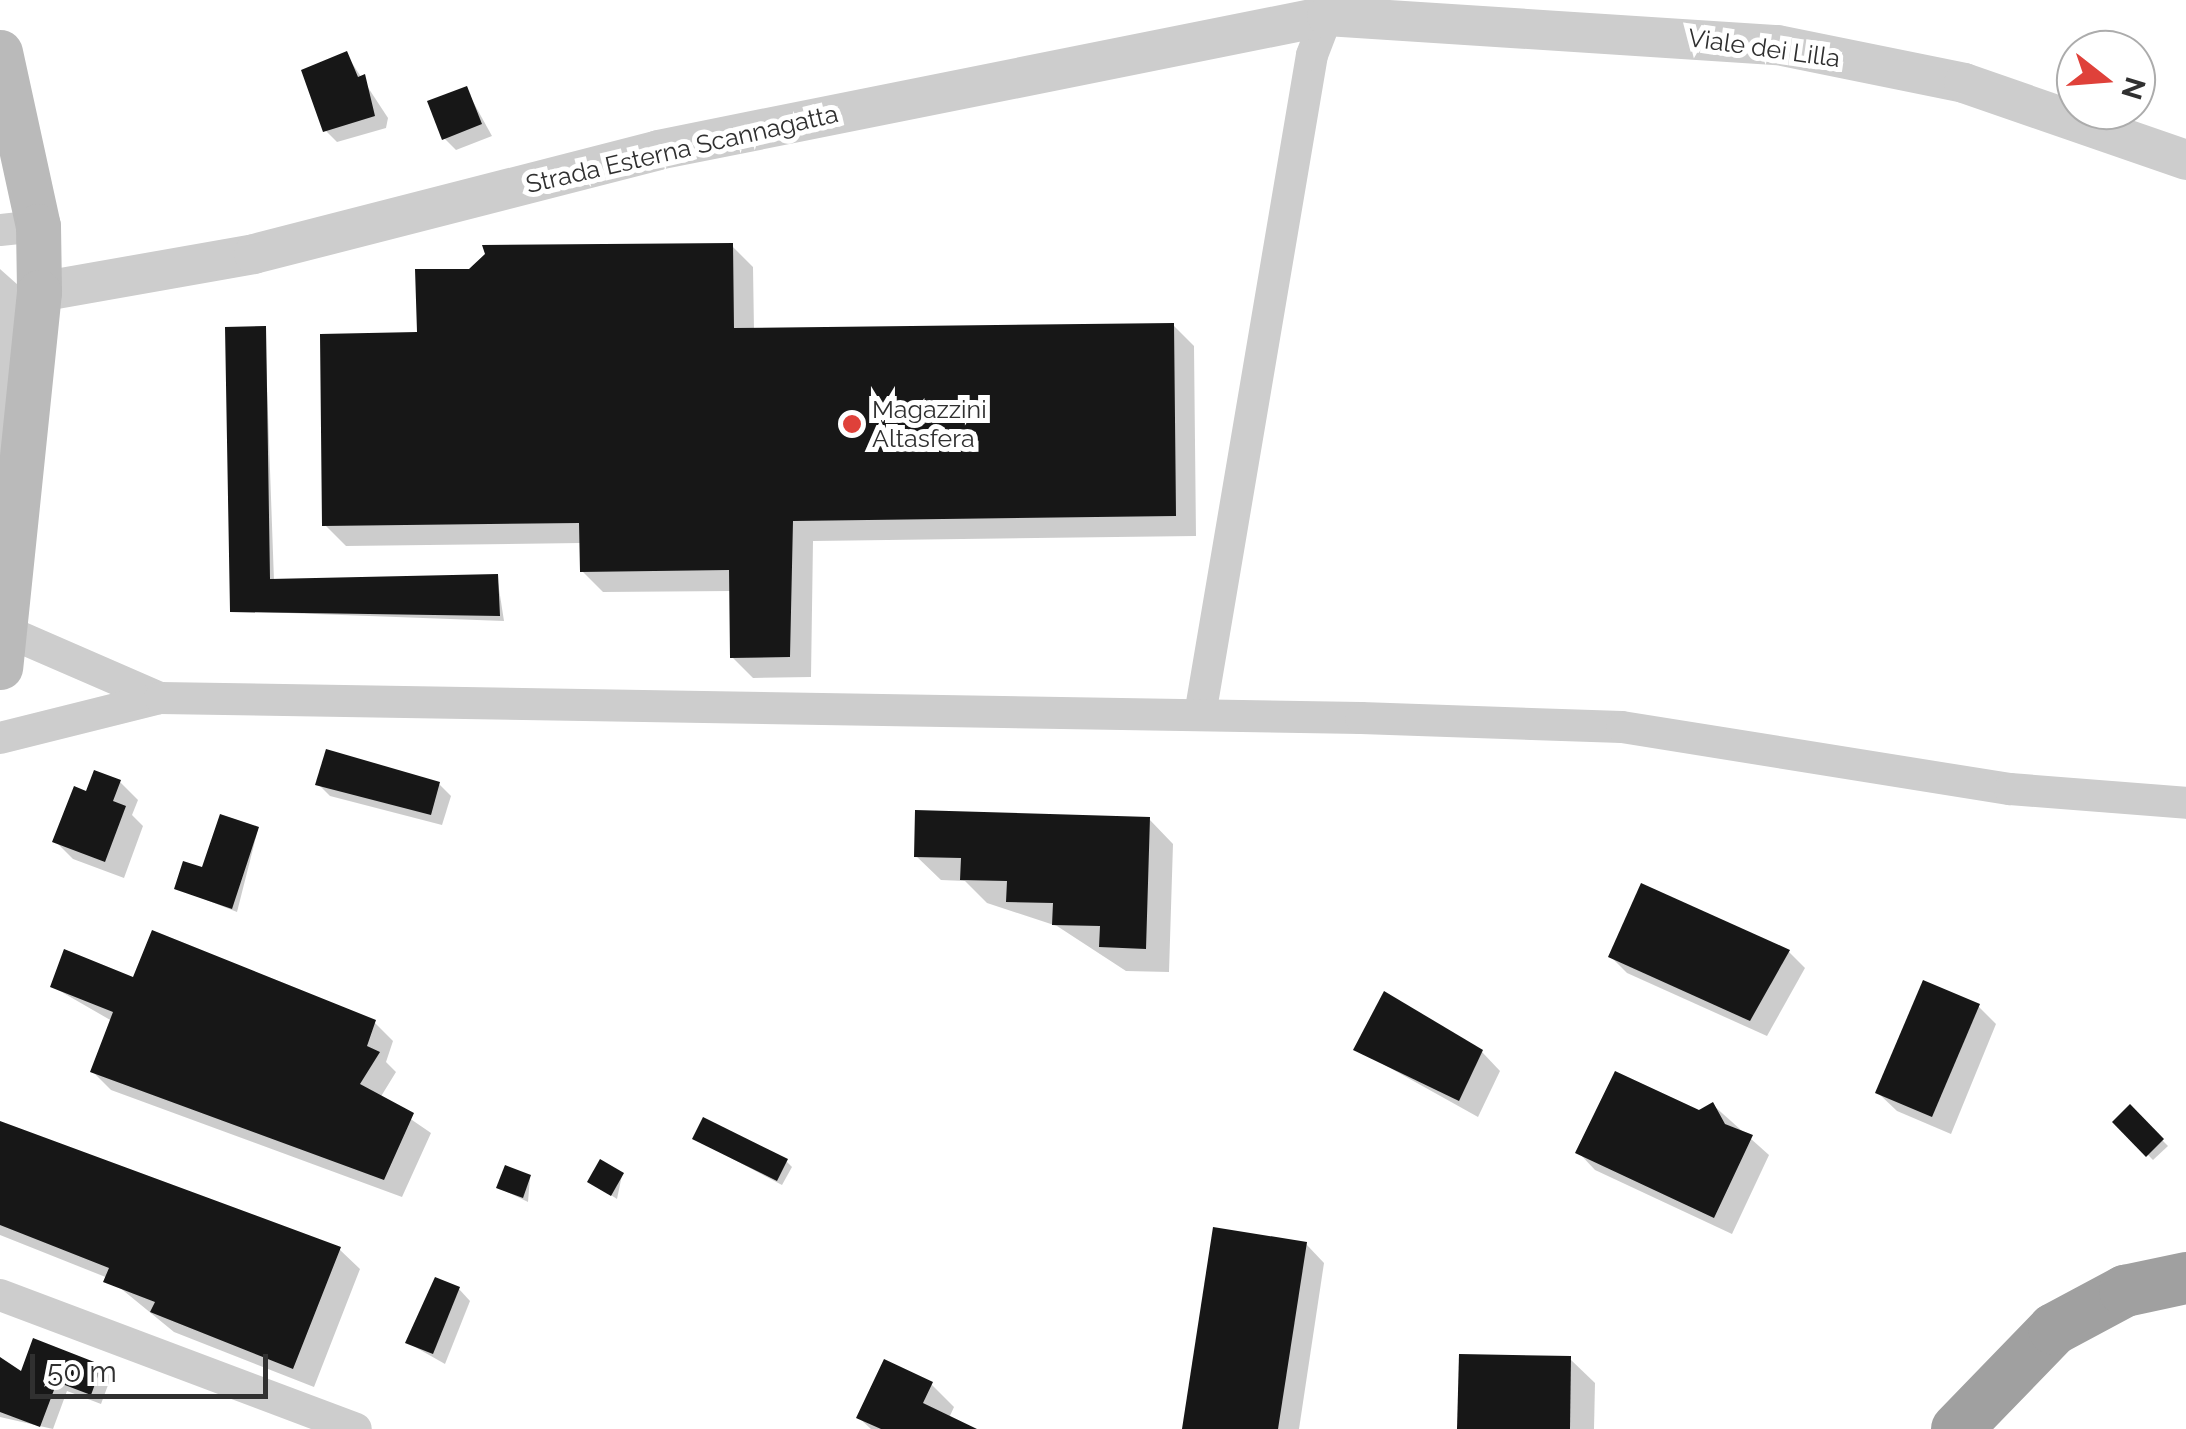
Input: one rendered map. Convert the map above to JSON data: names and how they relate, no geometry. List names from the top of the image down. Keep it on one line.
{"streets":{"street":["Viale dei Lilla","Strada Esterna Scannagatta"]},"crossings":[["Viale dei Lilla","Strada Esterna Scannagatta"]],"places":["Magazzini Altasfera"],"scale_bar":"50 m","north":"right"}
